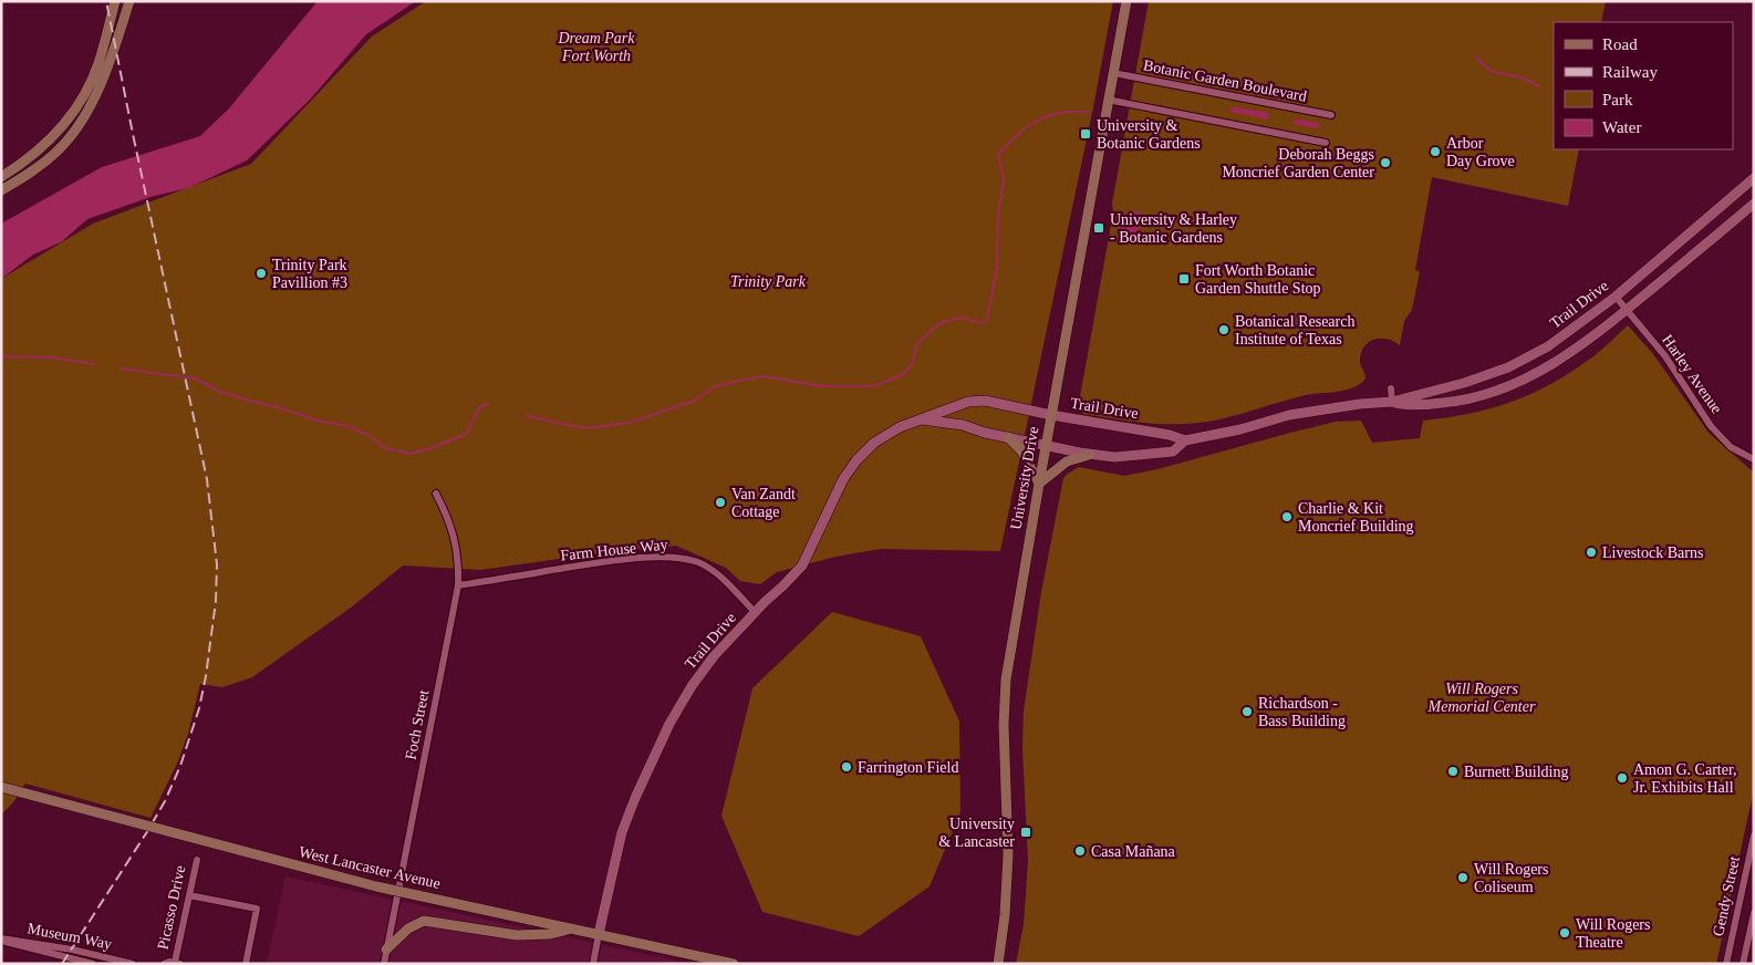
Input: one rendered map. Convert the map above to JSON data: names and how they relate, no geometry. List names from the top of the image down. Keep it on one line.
{"streets":{"main road":["University Drive","West Lancaster Avenue"],"street":["Botanic Garden Boulevard","Trail Drive","Harley Avenue","Farm House Way","Foch Street","Gendy Street","Picasso Drive","Museum Way"]},"crossings":[["Botanic Garden Boulevard","University Drive"],["Trail Drive","Harley Avenue"],["Trail Drive","University Drive"],["Trail Drive","Farm House Way"],["Trail Drive","West Lancaster Avenue"],["Farm House Way","Foch Street"]],"parks":["Dream Park Fort Worth","Trinity Park","Will Rogers Memorial Center"],"places":{"transit":["University & Botanic Gardens","University & Harley - Botanic Gardens","Fort Worth Botanic Garden Shuttle Stop","University & Lancaster"],"other":["Arbor Day Grove","Deborah Beggs Moncrief Garden Center","Trinity Park Pavillion #3","Botanical Research Institute of Texas","Van Zandt Cottage","Charlie & Kit Moncrief Building","Livestock Barns","Richardson - Bass Building","Farrington Field","Burnett Building","Amon G. Carter, Jr. Exhibits Hall","Casa Mañana","Will Rogers Coliseum","Will Rogers Theatre"]},"legend":["Road","Railway","Park","Water"]}
